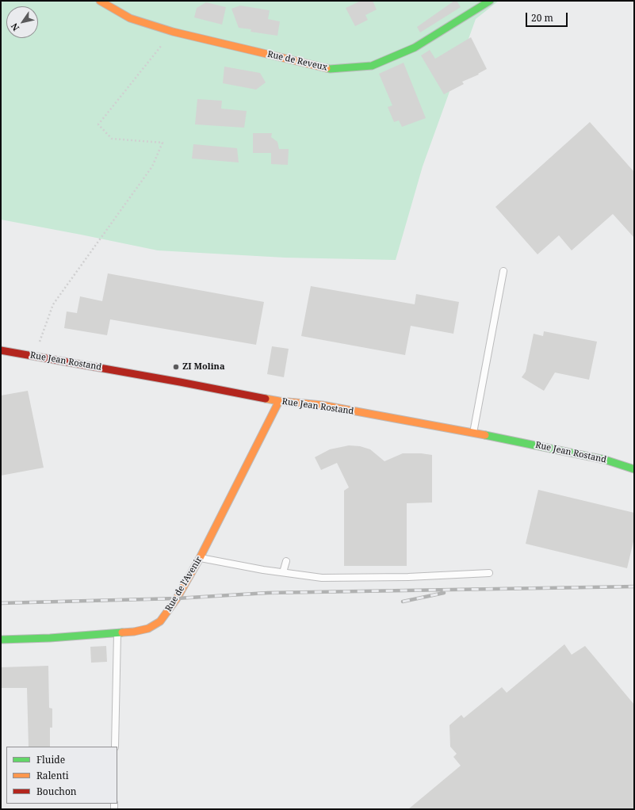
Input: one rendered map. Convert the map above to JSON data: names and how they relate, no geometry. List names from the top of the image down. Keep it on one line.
{"streets":{"street":["Rue de Reveux","Rue Jean Rostand","Rue de l'Avenir"]},"crossings":[["Rue Jean Rostand","Rue de l'Avenir"]],"places":["ZI Molina"],"legend":["Fluide","Ralenti","Bouchon"],"scale_bar":"20 m","north":"bottom left"}
